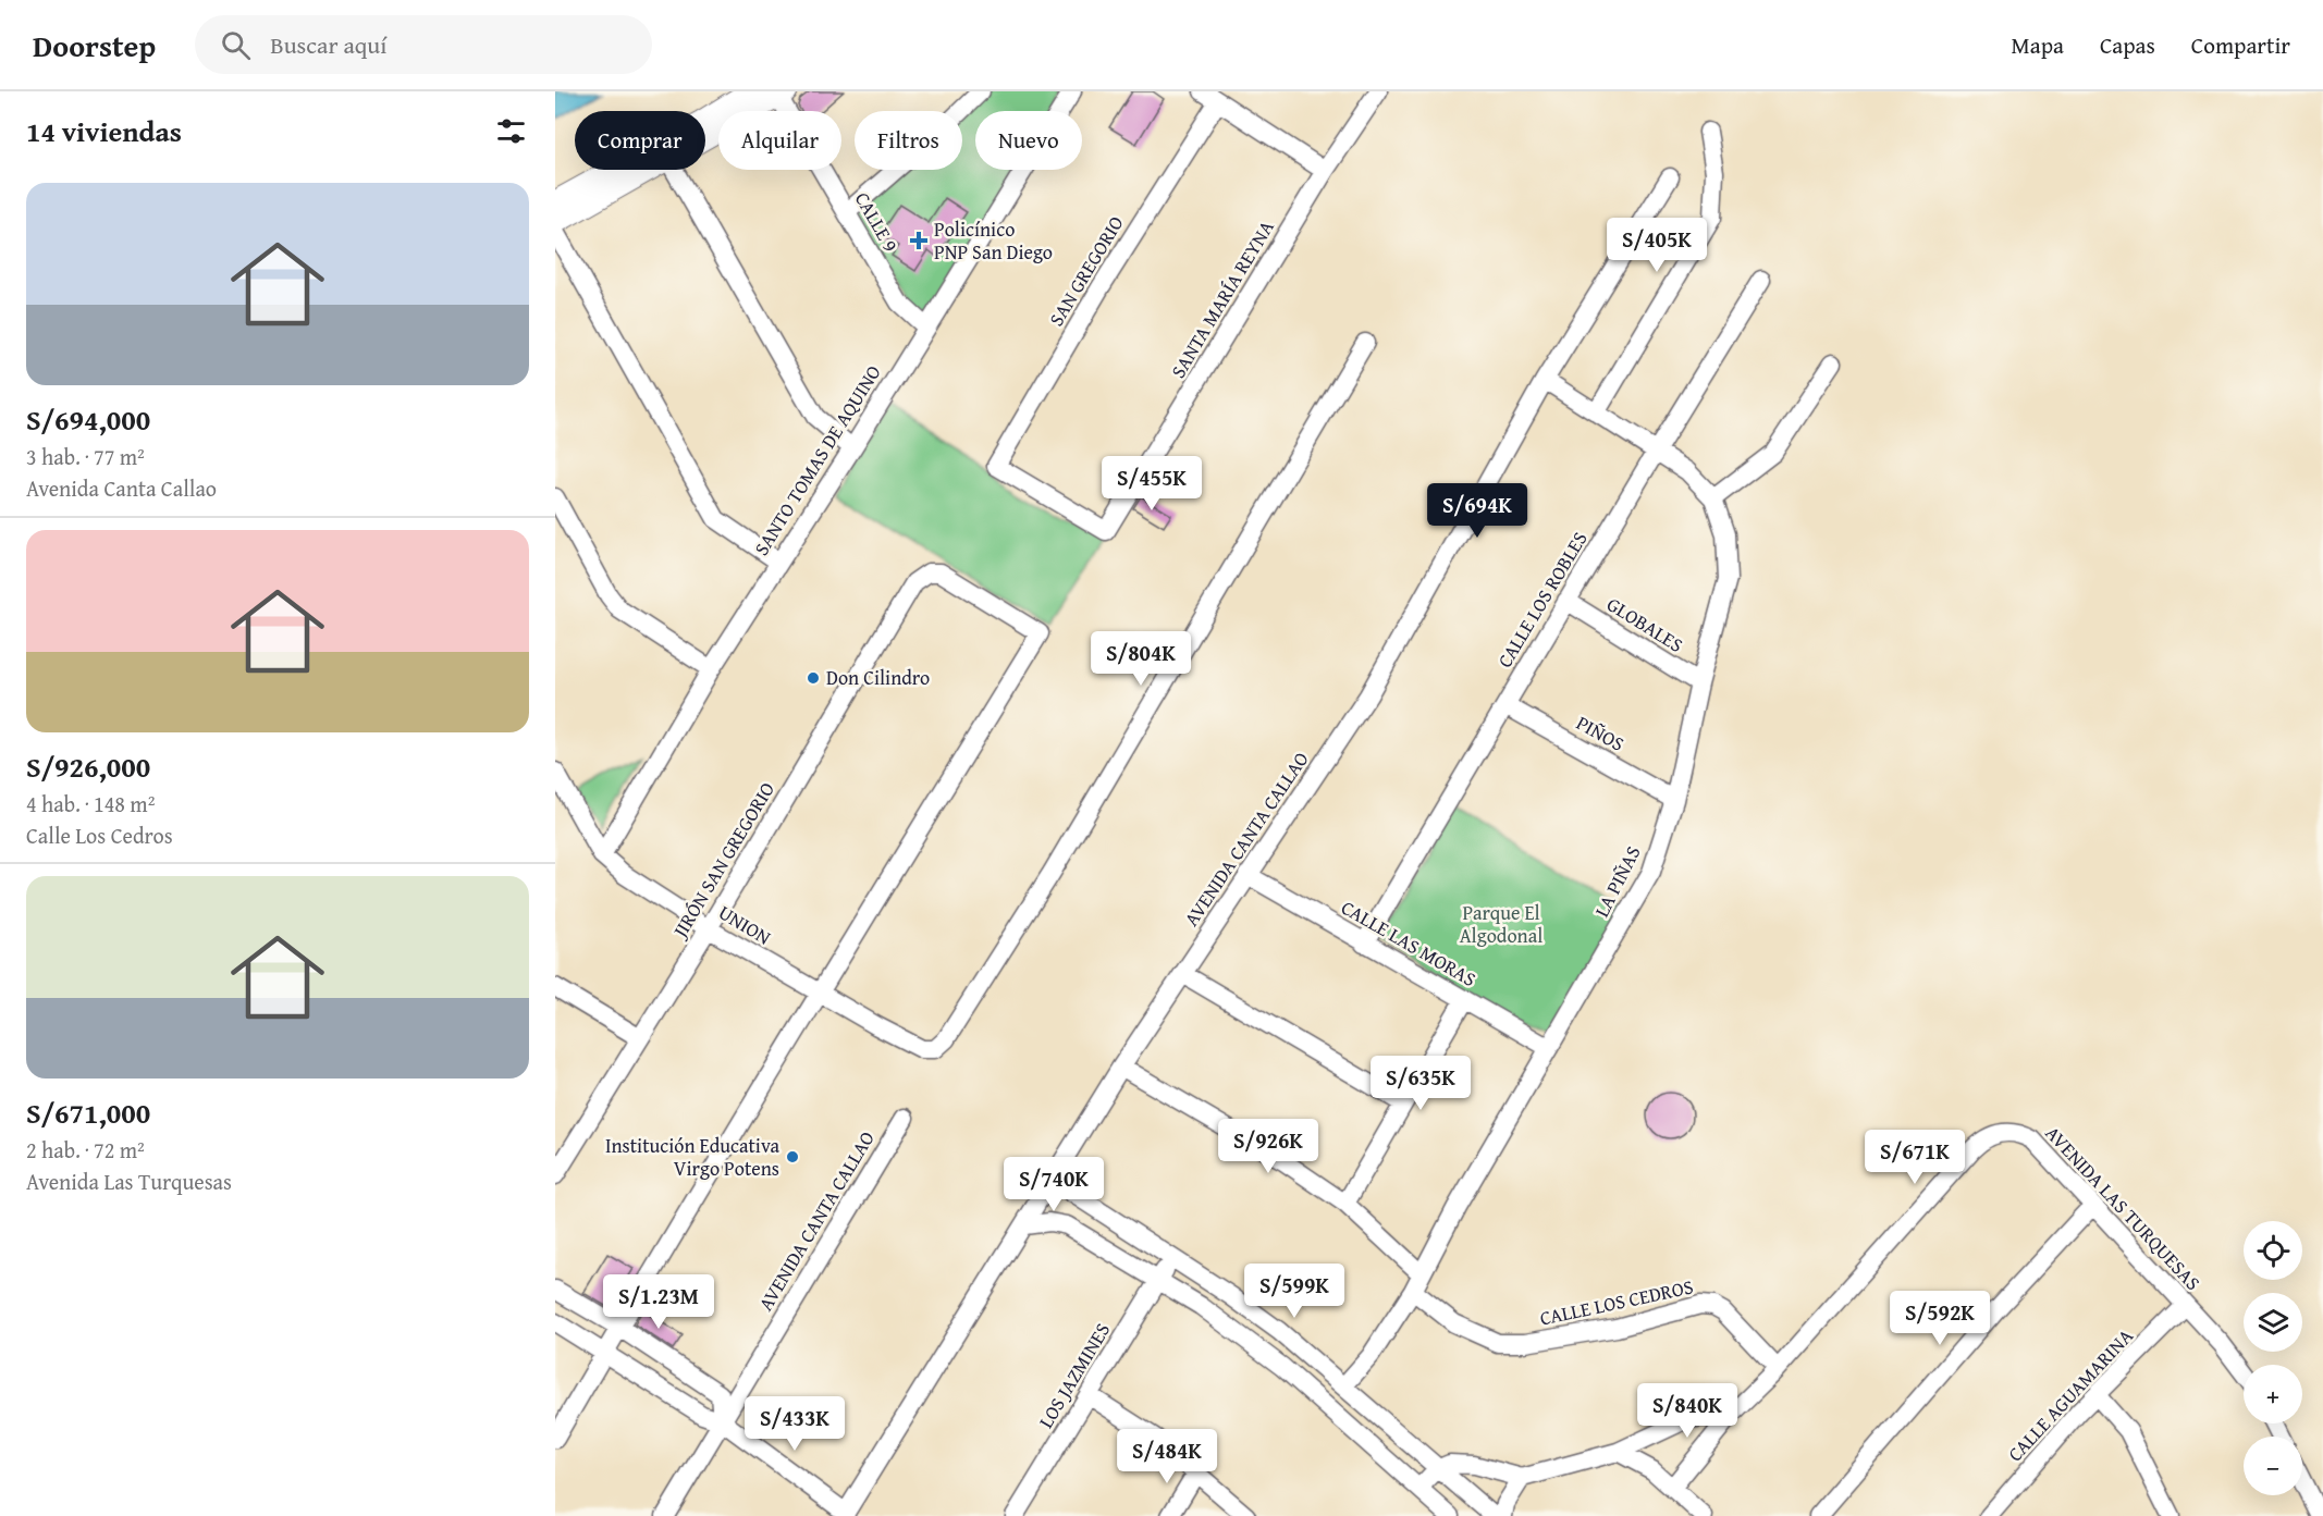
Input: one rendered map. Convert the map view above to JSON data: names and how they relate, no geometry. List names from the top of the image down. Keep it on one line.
{"streets":{"street":["CALLE 9","SAN GREGORIO","SANTA MARÍA REYNA","SANTO TOMAS DE AQUINO","CALLE LOS ROBLES","GLOBALES","PIÑOS","AVENIDA CANTA CALLAO","JIRÓN SAN GREGORIO","LA PIÑAS","UNION","CALLE LAS MORAS","AVENIDA LAS TURQUESAS","CALLE LOS CEDROS","LOS JAZMINES","CALLE AGUAMARINA"]},"crossings":[["CALLE 9","SANTO TOMAS DE AQUINO"],["SAN GREGORIO","SANTA MARÍA REYNA"],["SANTO TOMAS DE AQUINO","UNION"],["CALLE LOS ROBLES","GLOBALES"],["CALLE LOS ROBLES","PIÑOS"],["CALLE LOS ROBLES","LA PIÑAS"],["CALLE LOS ROBLES","CALLE LAS MORAS"],["GLOBALES","LA PIÑAS"],["PIÑOS","LA PIÑAS"],["AVENIDA CANTA CALLAO","LA PIÑAS"],["AVENIDA CANTA CALLAO","CALLE LAS MORAS"],["JIRÓN SAN GREGORIO","UNION"],["LA PIÑAS","CALLE LAS MORAS"],["LA PIÑAS","CALLE LOS CEDROS"],["AVENIDA LAS TURQUESAS","CALLE LOS CEDROS"],["AVENIDA LAS TURQUESAS","CALLE AGUAMARINA"]],"parks":["Parque El Algodonal"],"places":{"health":["Policínico PNP San Diego"],"other":["Don Cilindro","Institución Educativa Virgo Potens"]},"page":{"header":"Doorstep","search":"Buscar aquí","nav":["Mapa","Capas","Compartir"],"heading":"14 viviendas","chip":["Comprar","Alquilar","Filtros","Nuevo"],"list":[{"name":"S/694,000","note":"3 hab. · 77 m² · Avenida Canta Callao"},{"name":"S/926,000","note":"4 hab. · 148 m² · Calle Los Cedros"},{"name":"S/671,000","note":"2 hab. · 72 m² · Avenida Las Turquesas"}],"price":["S/405K","S/455K","S/694K","S/804K","S/635K","S/926K","S/671K","S/740K","S/599K","S/1.23M","S/592K","S/840K","S/433K","S/484K"],"map_buttons":["+","−"]}}
